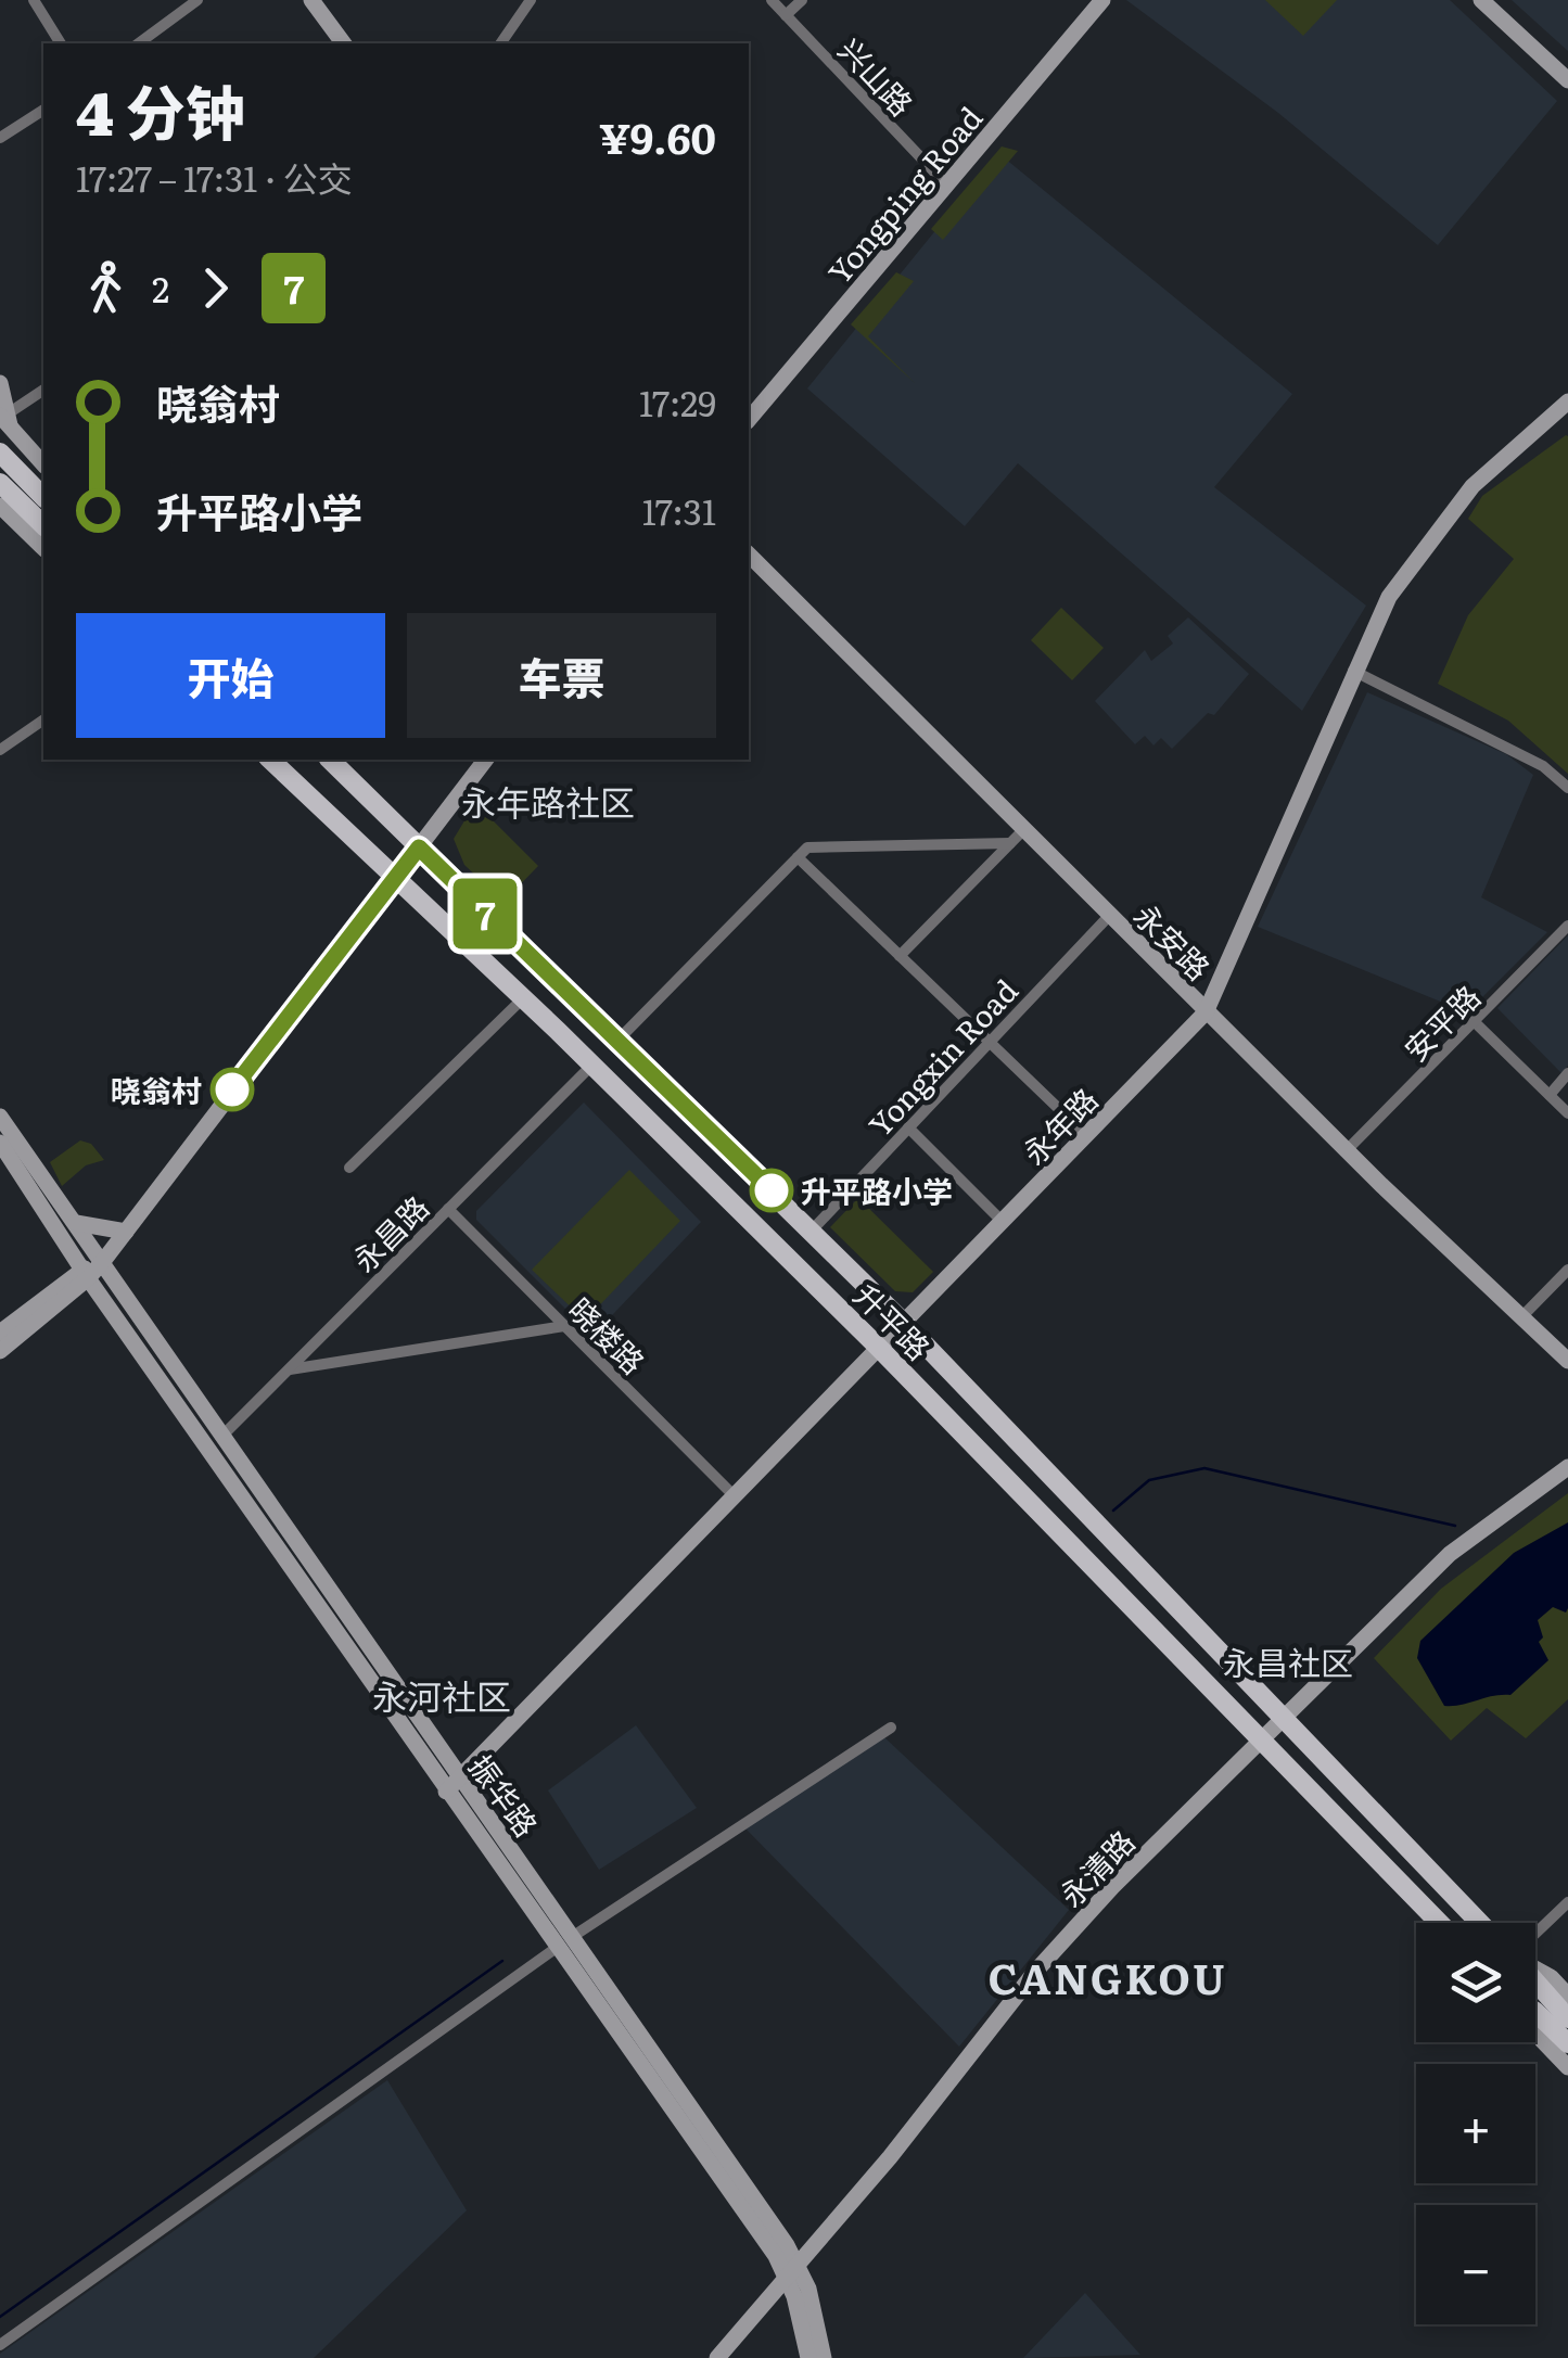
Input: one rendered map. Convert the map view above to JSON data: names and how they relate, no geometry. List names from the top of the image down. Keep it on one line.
{"streets":{"main road":["升平路"],"street":["兴山路","Yongping Road","永安路","安平路","Yongxin Road","永年路","永昌路","晓楼路","振华路","永清路"]},"crossings":[["兴山路","Yongping Road"],["永安路","安平路"],["永安路","Yongxin Road"],["永安路","永年路"],["Yongxin Road","升平路"],["永年路","升平路"],["永年路","晓楼路"],["永年路","振华路"],["永昌路","升平路"],["永昌路","晓楼路"],["永昌路","振华路"],["升平路","永清路"],["振华路","永清路"]],"districts":["永年路社区","永昌社区","永河社区","CANGKOU"],"places":["晓翁村","升平路小学"],"lines":["bus line 7"],"page":{"on_map":"7","heading":["4 分钟","17:27 – 17:31 · 公交","¥9.60"],"legs":["2","7"],"list":[{"name":"晓翁村","value":"17:29"},{"name":"升平路小学","value":"17:31"}],"buttons":["开始","车票"],"map_buttons":["+","−"]}}
